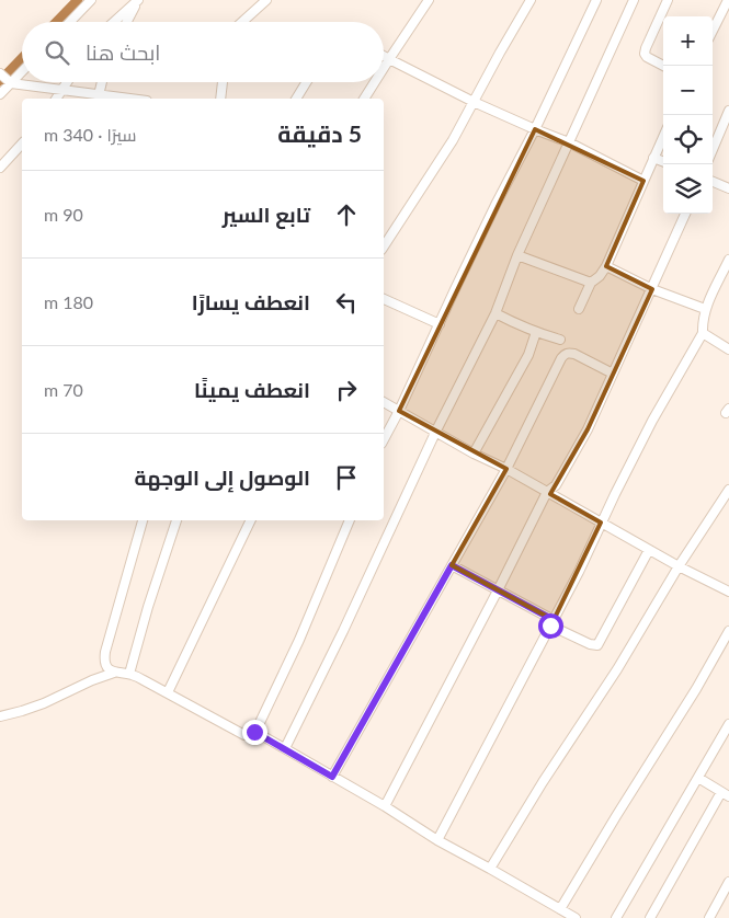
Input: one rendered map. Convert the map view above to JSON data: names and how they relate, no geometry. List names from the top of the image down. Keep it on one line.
{"page":{"map_buttons":["+","−"],"search":"ابحث هنا","heading":["5 دقيقة","سيرًا · 340 m"],"list":[["تابع السير","90 m"],["انعطف يسارًا","180 m"],["انعطف يمينًا","70 m"],"الوصول إلى الوجهة"]}}
